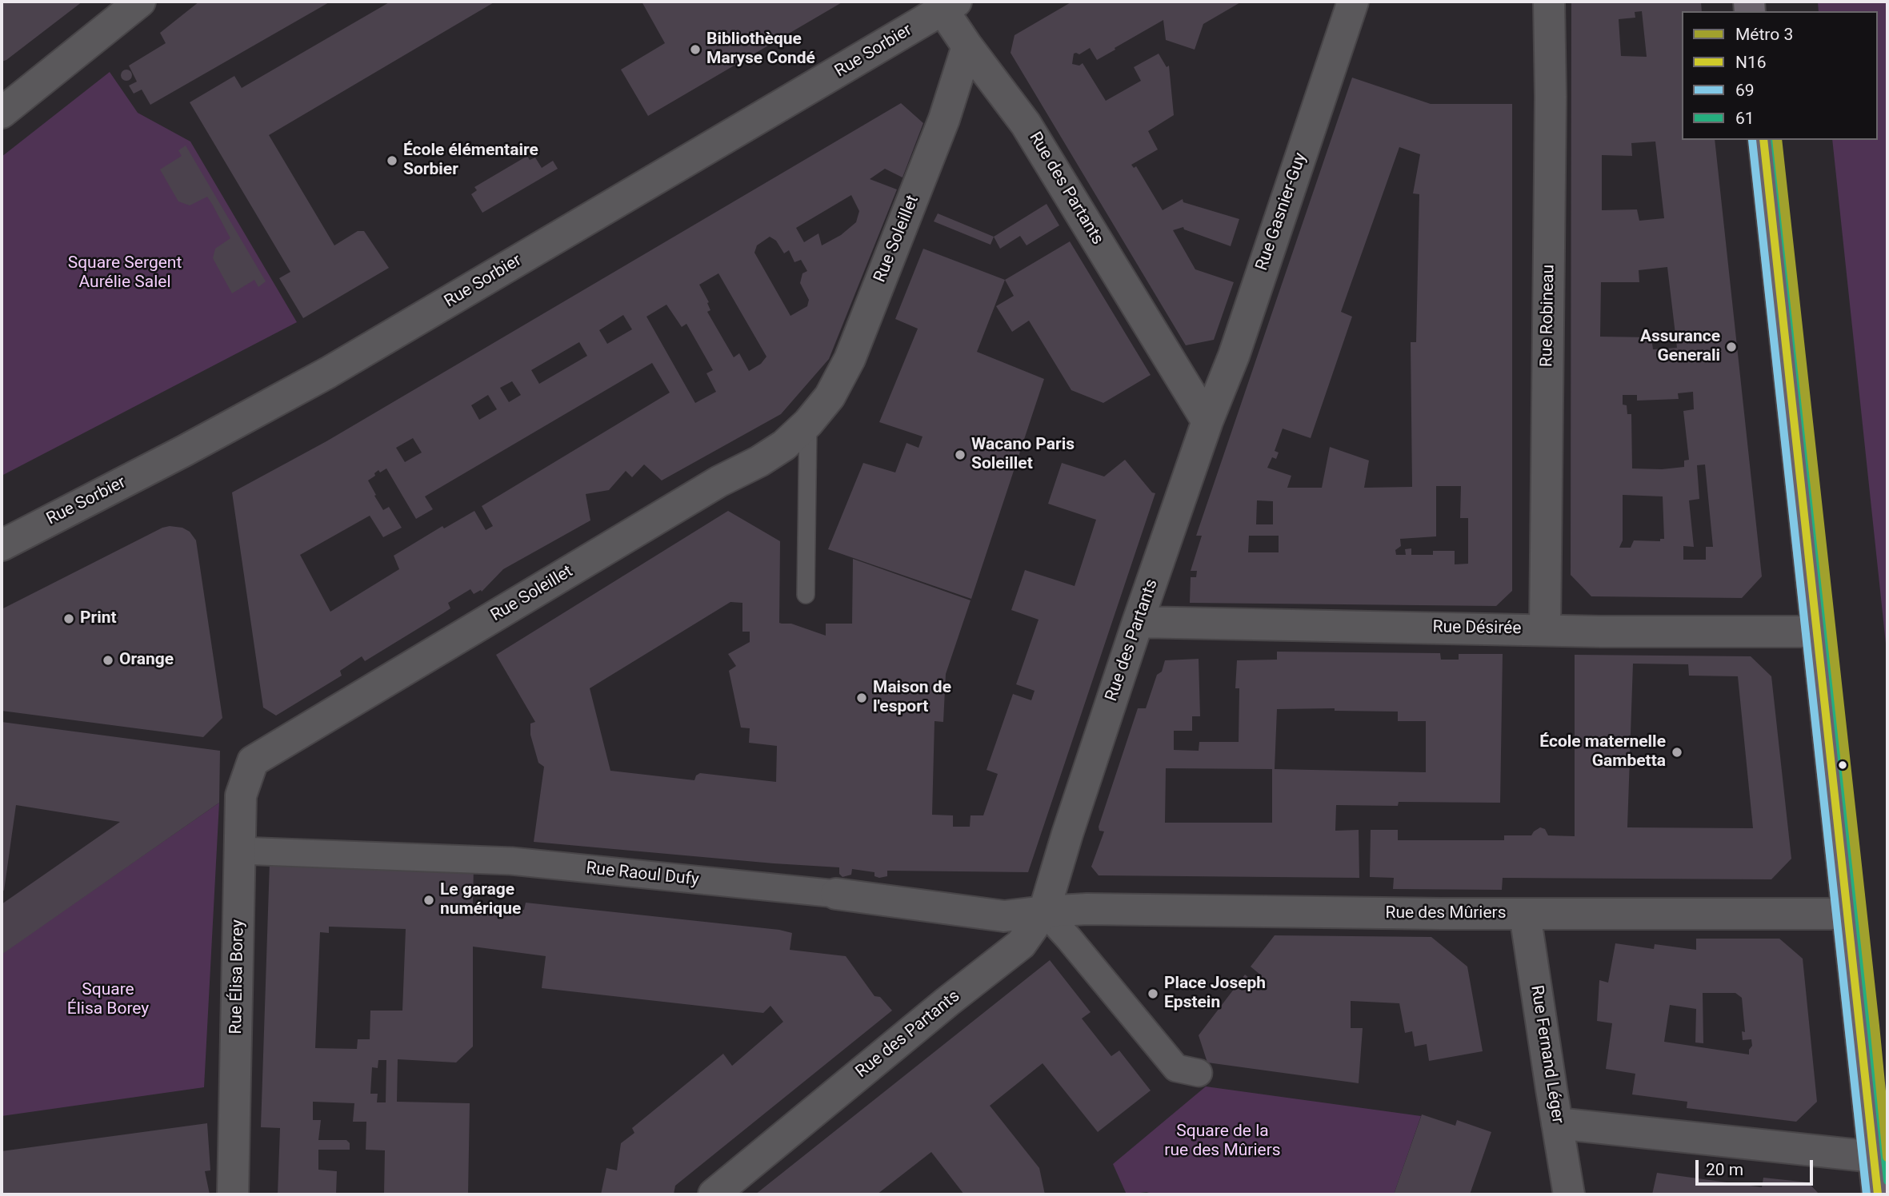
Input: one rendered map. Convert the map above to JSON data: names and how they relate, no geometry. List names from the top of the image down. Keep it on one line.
{"streets":{"street":["Rue Sorbier","Rue des Partants","Rue Gasnier-Guy","Rue Soleillet","Rue Robineau","Rue Désirée","Rue Raoul Dufy","Rue des Mûriers","Rue Élisa Borey","Rue Fernand Léger"]},"crossings":[["Rue Sorbier","Rue des Partants"],["Rue des Partants","Rue Gasnier-Guy"],["Rue des Partants","Rue Soleillet"],["Rue des Partants","Rue Désirée"],["Rue des Partants","Rue Raoul Dufy"],["Rue des Partants","Rue des Mûriers"],["Rue Soleillet","Rue Élisa Borey"],["Rue Robineau","Rue Désirée"],["Rue Raoul Dufy","Rue des Mûriers"],["Rue Raoul Dufy","Rue Élisa Borey"],["Rue des Mûriers","Rue Fernand Léger"]],"parks":["Square Sergent Aurélie Salel","Square Élisa Borey","Square de la rue des Mûriers"],"places":["Bibliothèque Maryse Condé","École élémentaire Sorbier","Assurance Generali","Wacano Paris Soleillet","Print","Orange","Maison de l'esport","École maternelle Gambetta","Le garage numérique","Place Joseph Epstein"],"lines":["metro line 3","transit line N16","transit line 69","transit line 61"],"legend":["Métro 3","N16","69","61"],"scale_bar":"20 m"}
